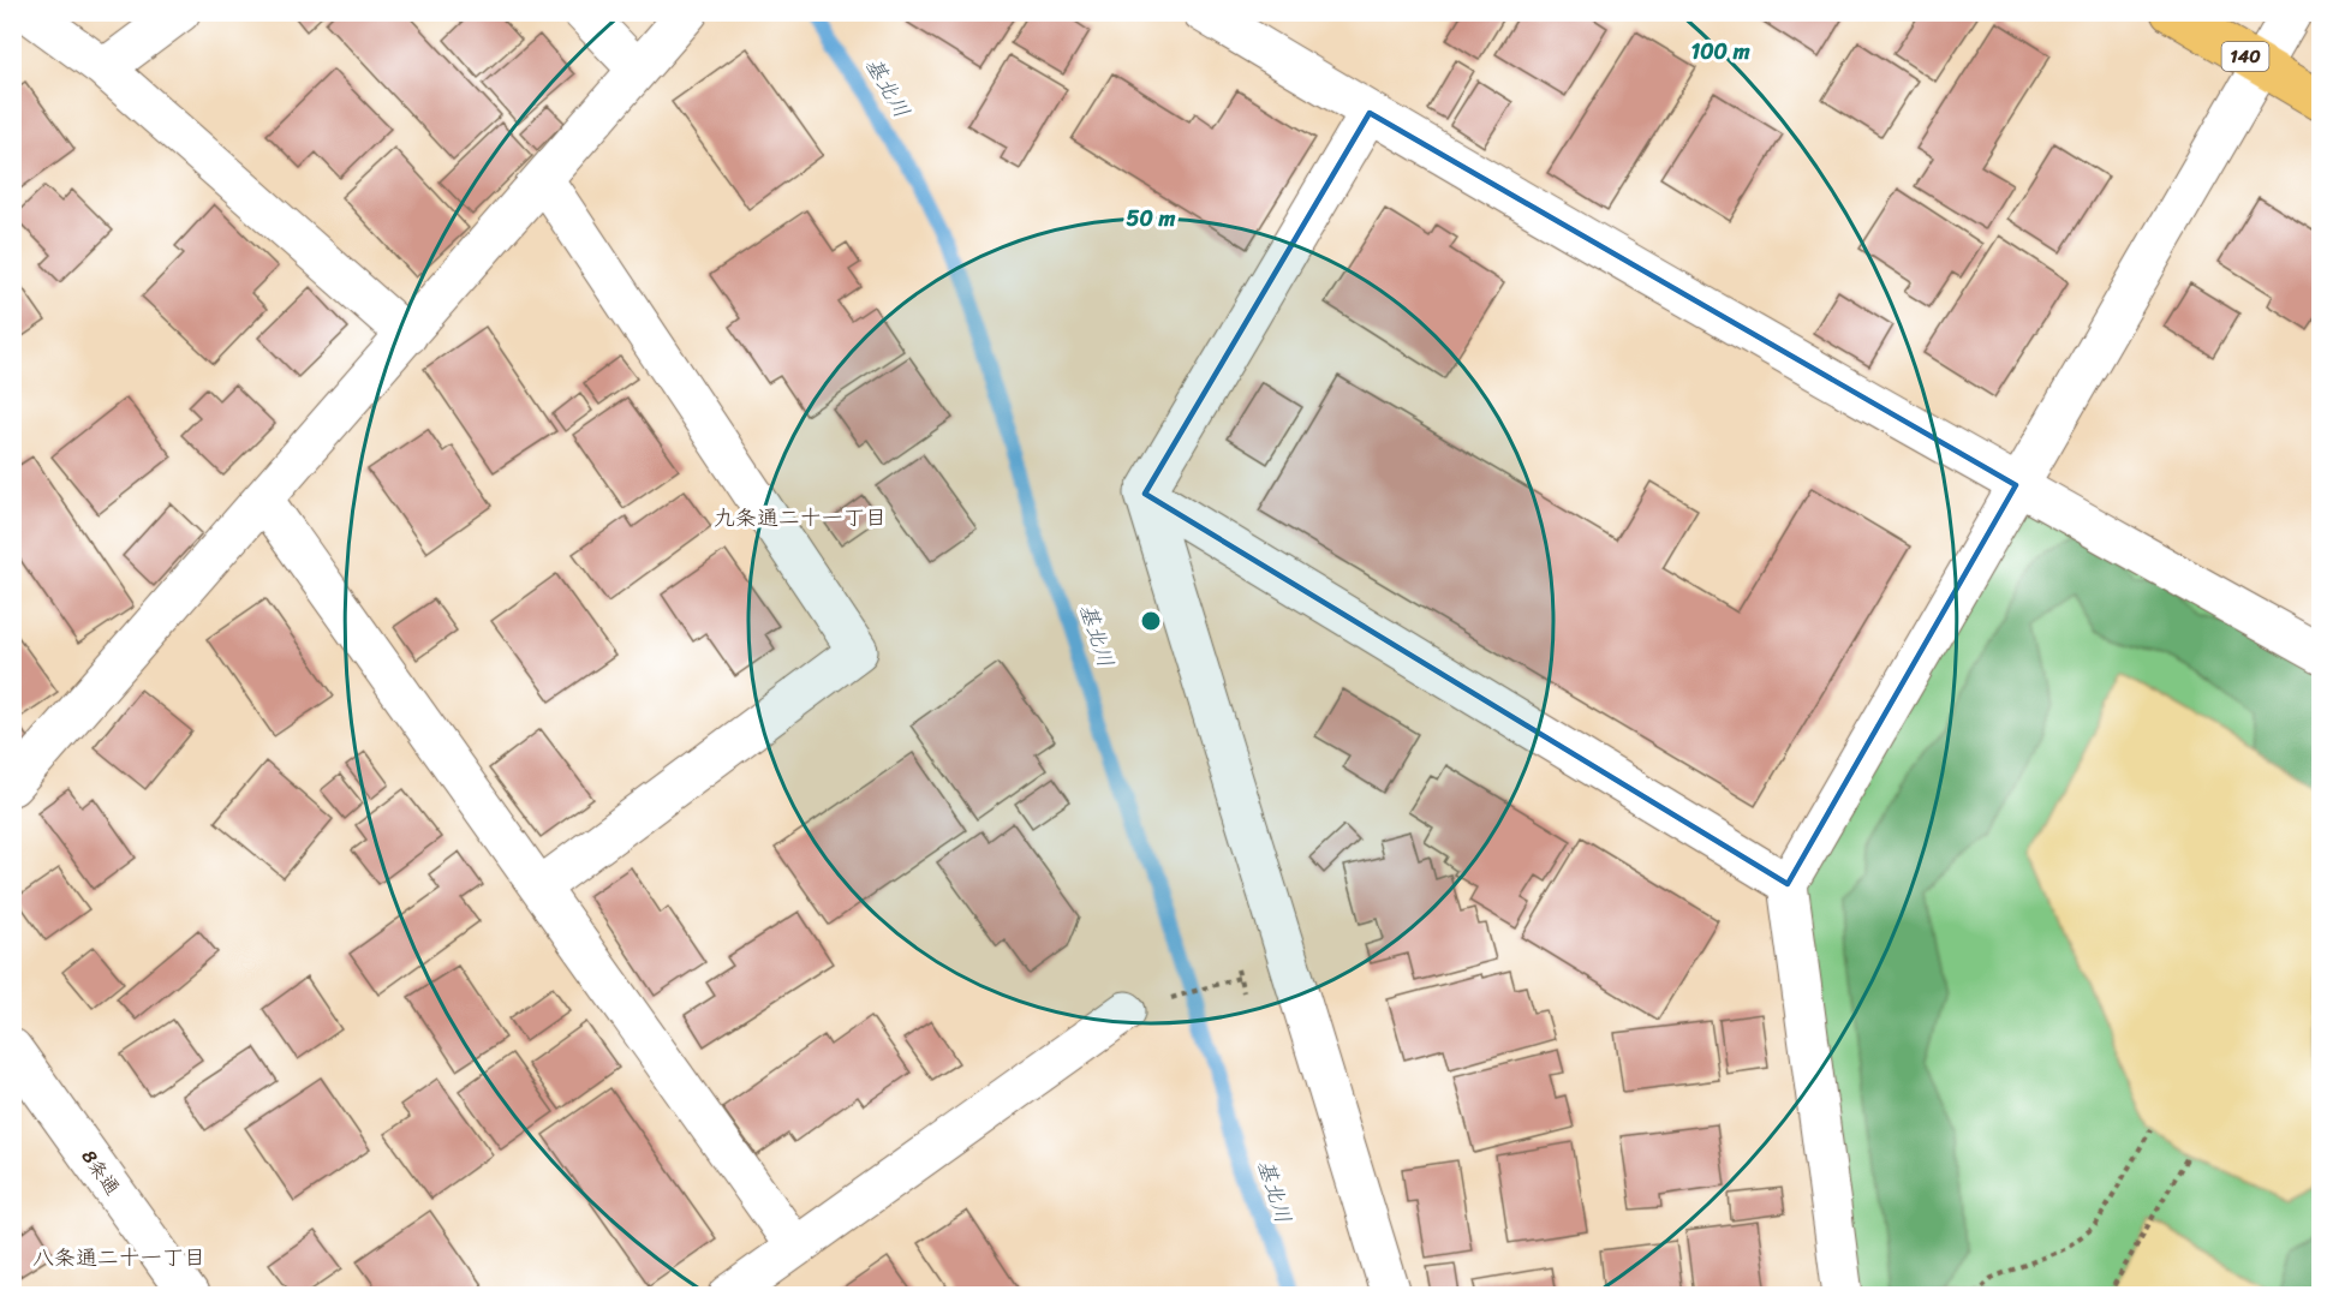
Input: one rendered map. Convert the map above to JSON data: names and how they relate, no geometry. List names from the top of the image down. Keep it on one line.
{"streets":{"main road":["140"],"street":["8条通"]},"districts":["九条通二十一丁目","八条通二十一丁目"],"water":["基北川"],"rings":["100 m","50 m"]}
